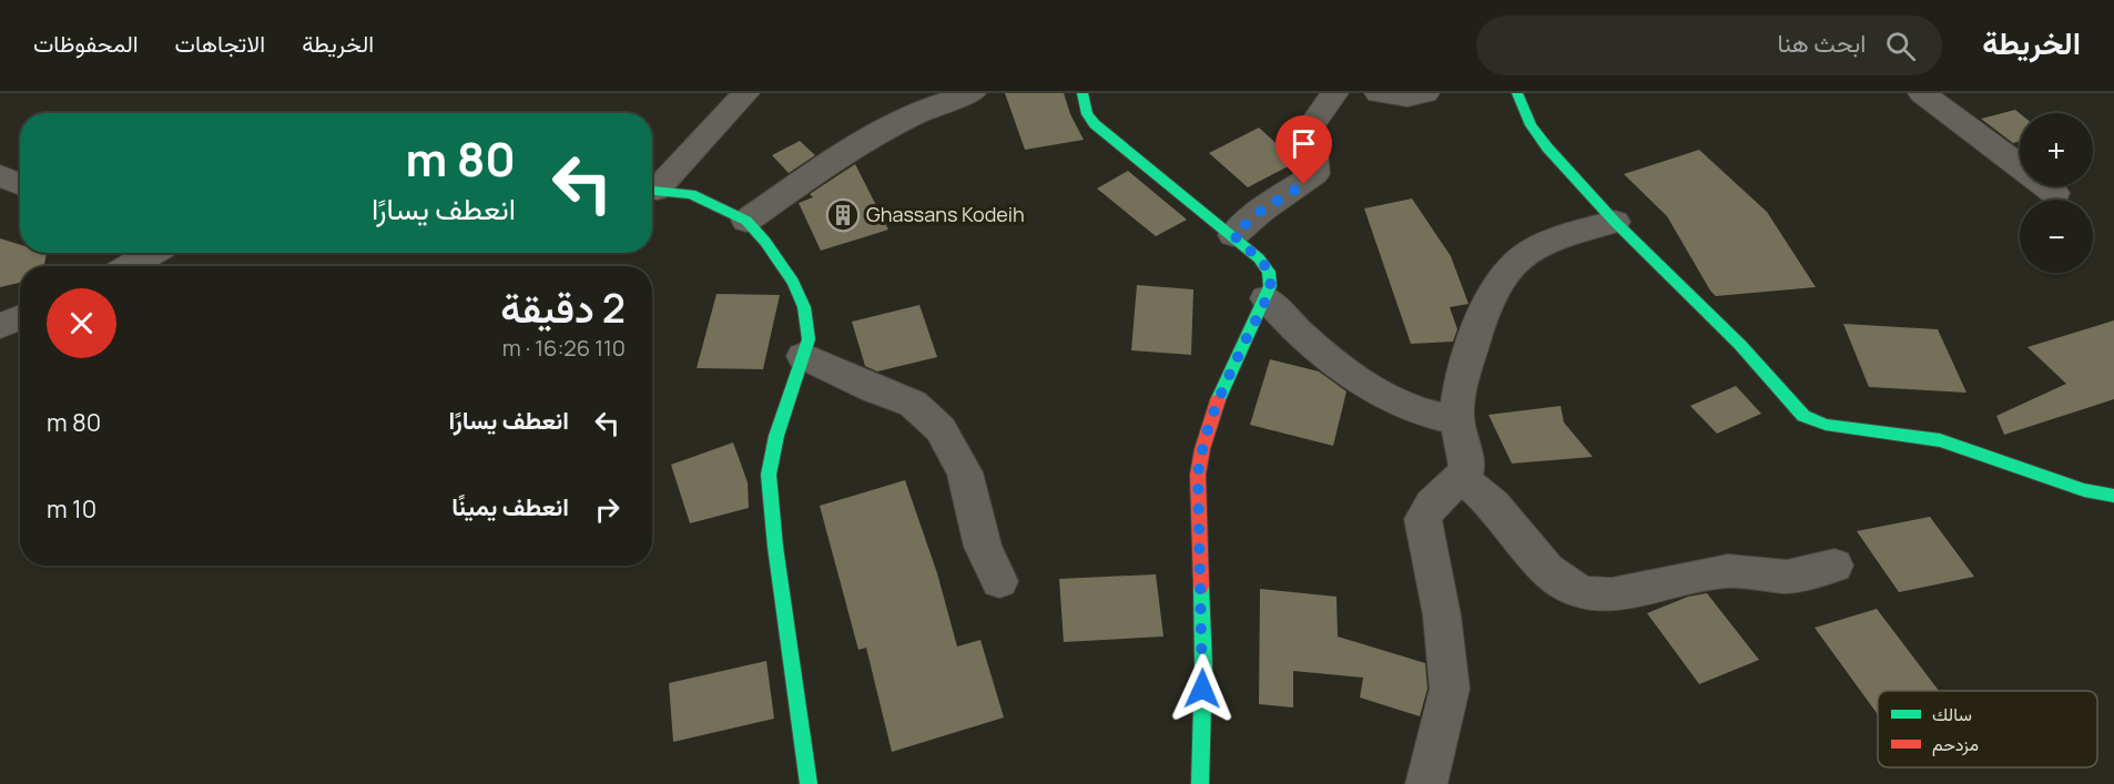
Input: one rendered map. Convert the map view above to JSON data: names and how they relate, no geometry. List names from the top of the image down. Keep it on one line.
{"places":{"building":["Ghassans Kodeih"]},"legend":["سالك","مزدحم"],"page":{"header":"الخريطة","search":"ابحث هنا","nav":["الخريطة","الاتجاهات","المحفوظات"],"map_buttons":["+","−"],"turn":["80 m","انعطف يسارًا"],"heading":["2 دقيقة","110 m · 16:26"],"list":[{"name":"انعطف يسارًا","value":"80 m"},{"name":"انعطف يمينًا","value":"10 m"}]}}
